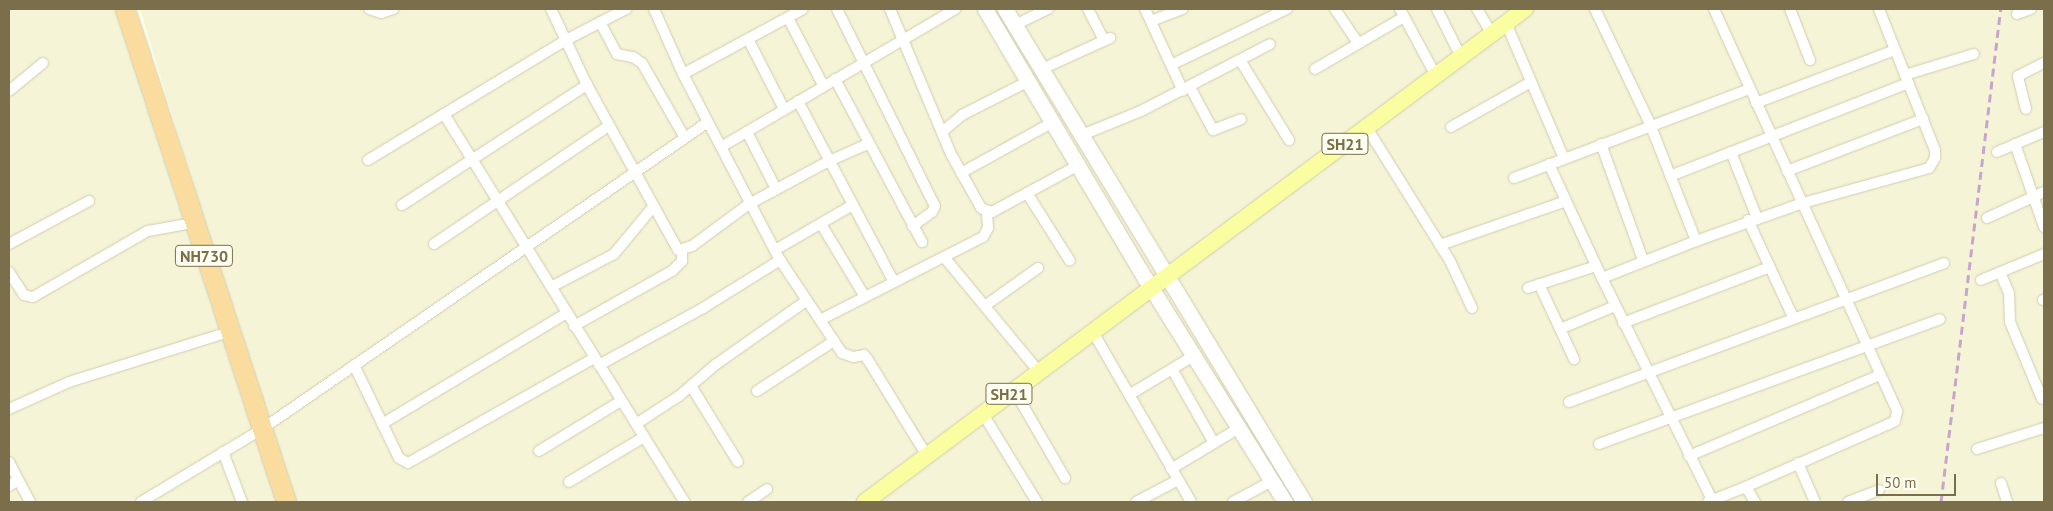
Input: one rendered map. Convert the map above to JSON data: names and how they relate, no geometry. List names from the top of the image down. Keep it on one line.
{"streets":{"highway":["NH730"],"main road":["SH21"]},"scale_bar":"50 m"}
